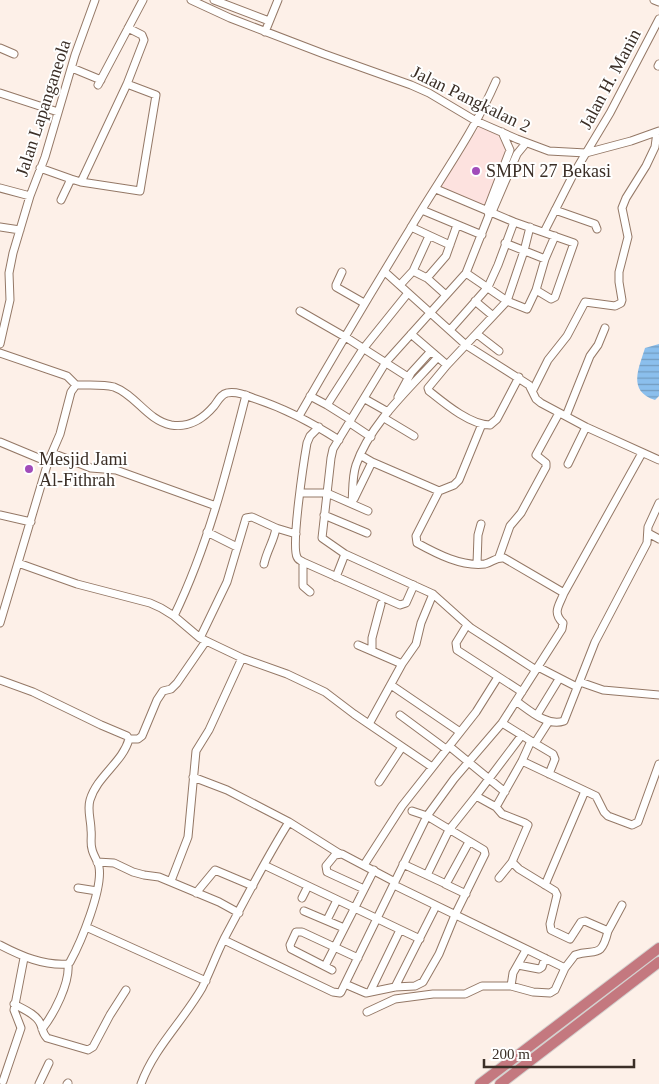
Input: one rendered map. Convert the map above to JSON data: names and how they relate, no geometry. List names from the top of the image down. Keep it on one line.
{"streets":{"street":["Jalan H. Manin","Jalan Pangkalan 2","Jalan Lapanganeola"]},"crossings":[["Jalan H. Manin","Jalan Pangkalan 2"]],"places":["SMPN 27 Bekasi","Mesjid Jami Al-Fithrah"],"scale_bar":"200 m"}
